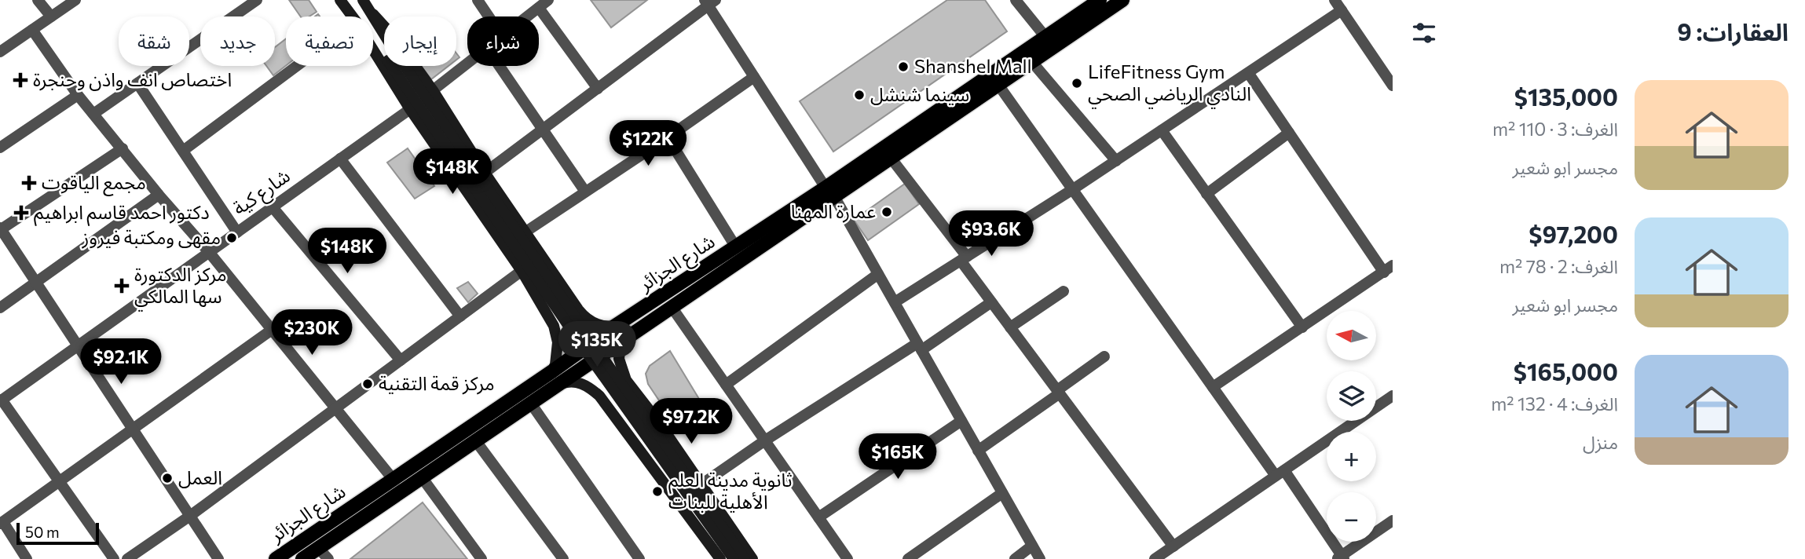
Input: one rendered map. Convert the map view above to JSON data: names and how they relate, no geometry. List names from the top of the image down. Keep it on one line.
{"streets":{"main road":["شارع الجزائر"],"street":["شارع كية"]},"places":{"other":["Shanshel Mall","LifeFitness Gym النادي الرياضي الصحي","سينما شنشل","عمارة المهنا","مقهى ومكتبة فيروز","مركز قمة التقنية","العمل","ثانوية مدينة العلم الأهلية للبنات"],"health":["اختصاص انف واذن وحنجرة","مجمع الياقوت","دكتور احمد قاسم ابراهيم","مركز الدكتورة سها المالكي"]},"scale_bar":"50 m","north":"left","page":{"heading":"العقارات: 9","chip":["شراء","إيجار","تصفية","جديد","شقة"],"list":[{"name":"$135,000","note":"الغرف: 3 · 110 m² · مجسر ابو شعير"},{"name":"$97,200","note":"الغرف: 2 · 78 m² · مجسر ابو شعير"},{"name":"$165,000","note":"الغرف: 4 · 132 m² · منزل"}],"price":["$122K","$148K","$93.6K","$148K","$230K","$135K","$92.1K","$97.2K","$165K"],"map_buttons":["+","−"],"scale":"50 m"}}
